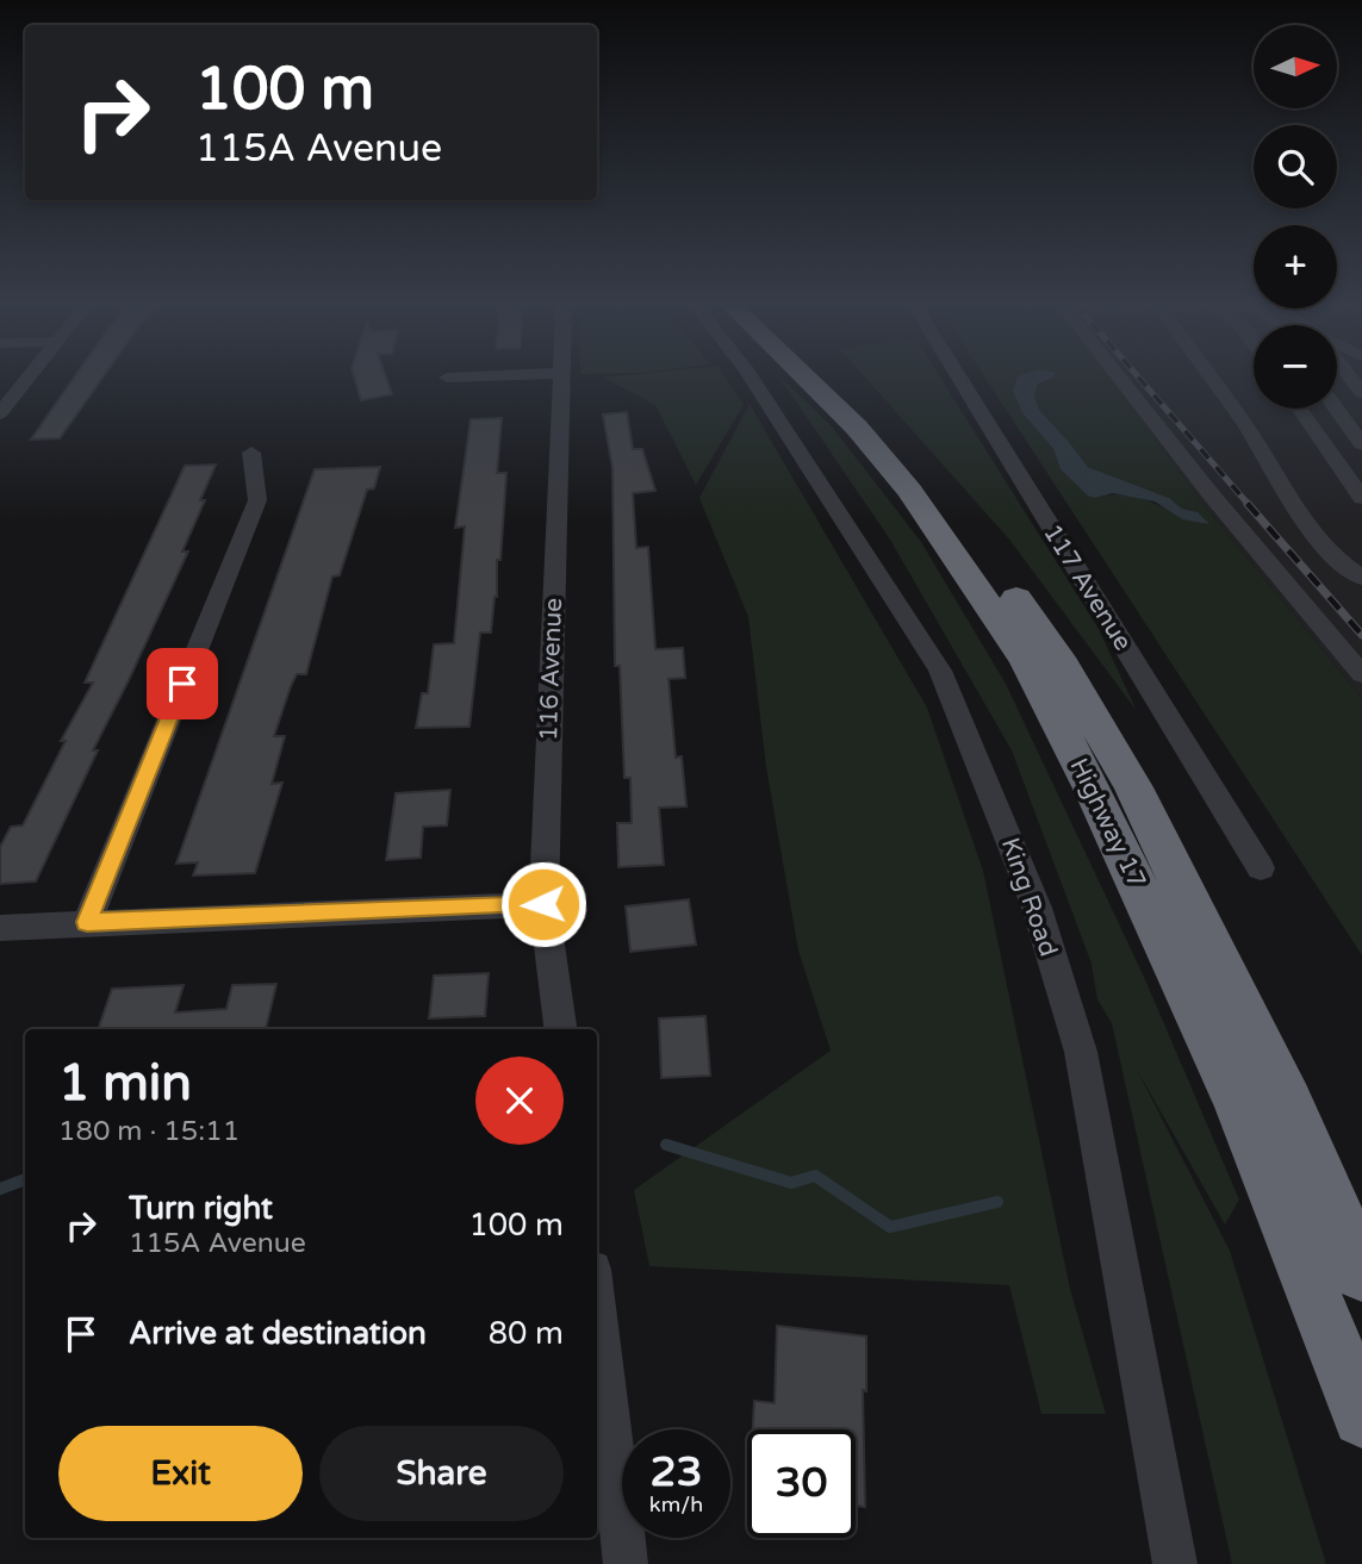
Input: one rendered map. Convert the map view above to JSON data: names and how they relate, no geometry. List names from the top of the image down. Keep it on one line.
{"streets":{"highway":["Highway 17"],"street":["117 Avenue","116 Avenue","King Road"]},"north":"right","page":{"map_buttons":["+","−"],"turn":["100 m","115A Avenue"],"heading":["1 min","180 m · 15:11"],"list":[{"name":"Turn right","note":"115A Avenue","value":"100 m"},{"name":"Arrive at destination","value":"80 m"}],"buttons":["Exit","Share"],"speed":"23 km/h","limit":"30"}}
